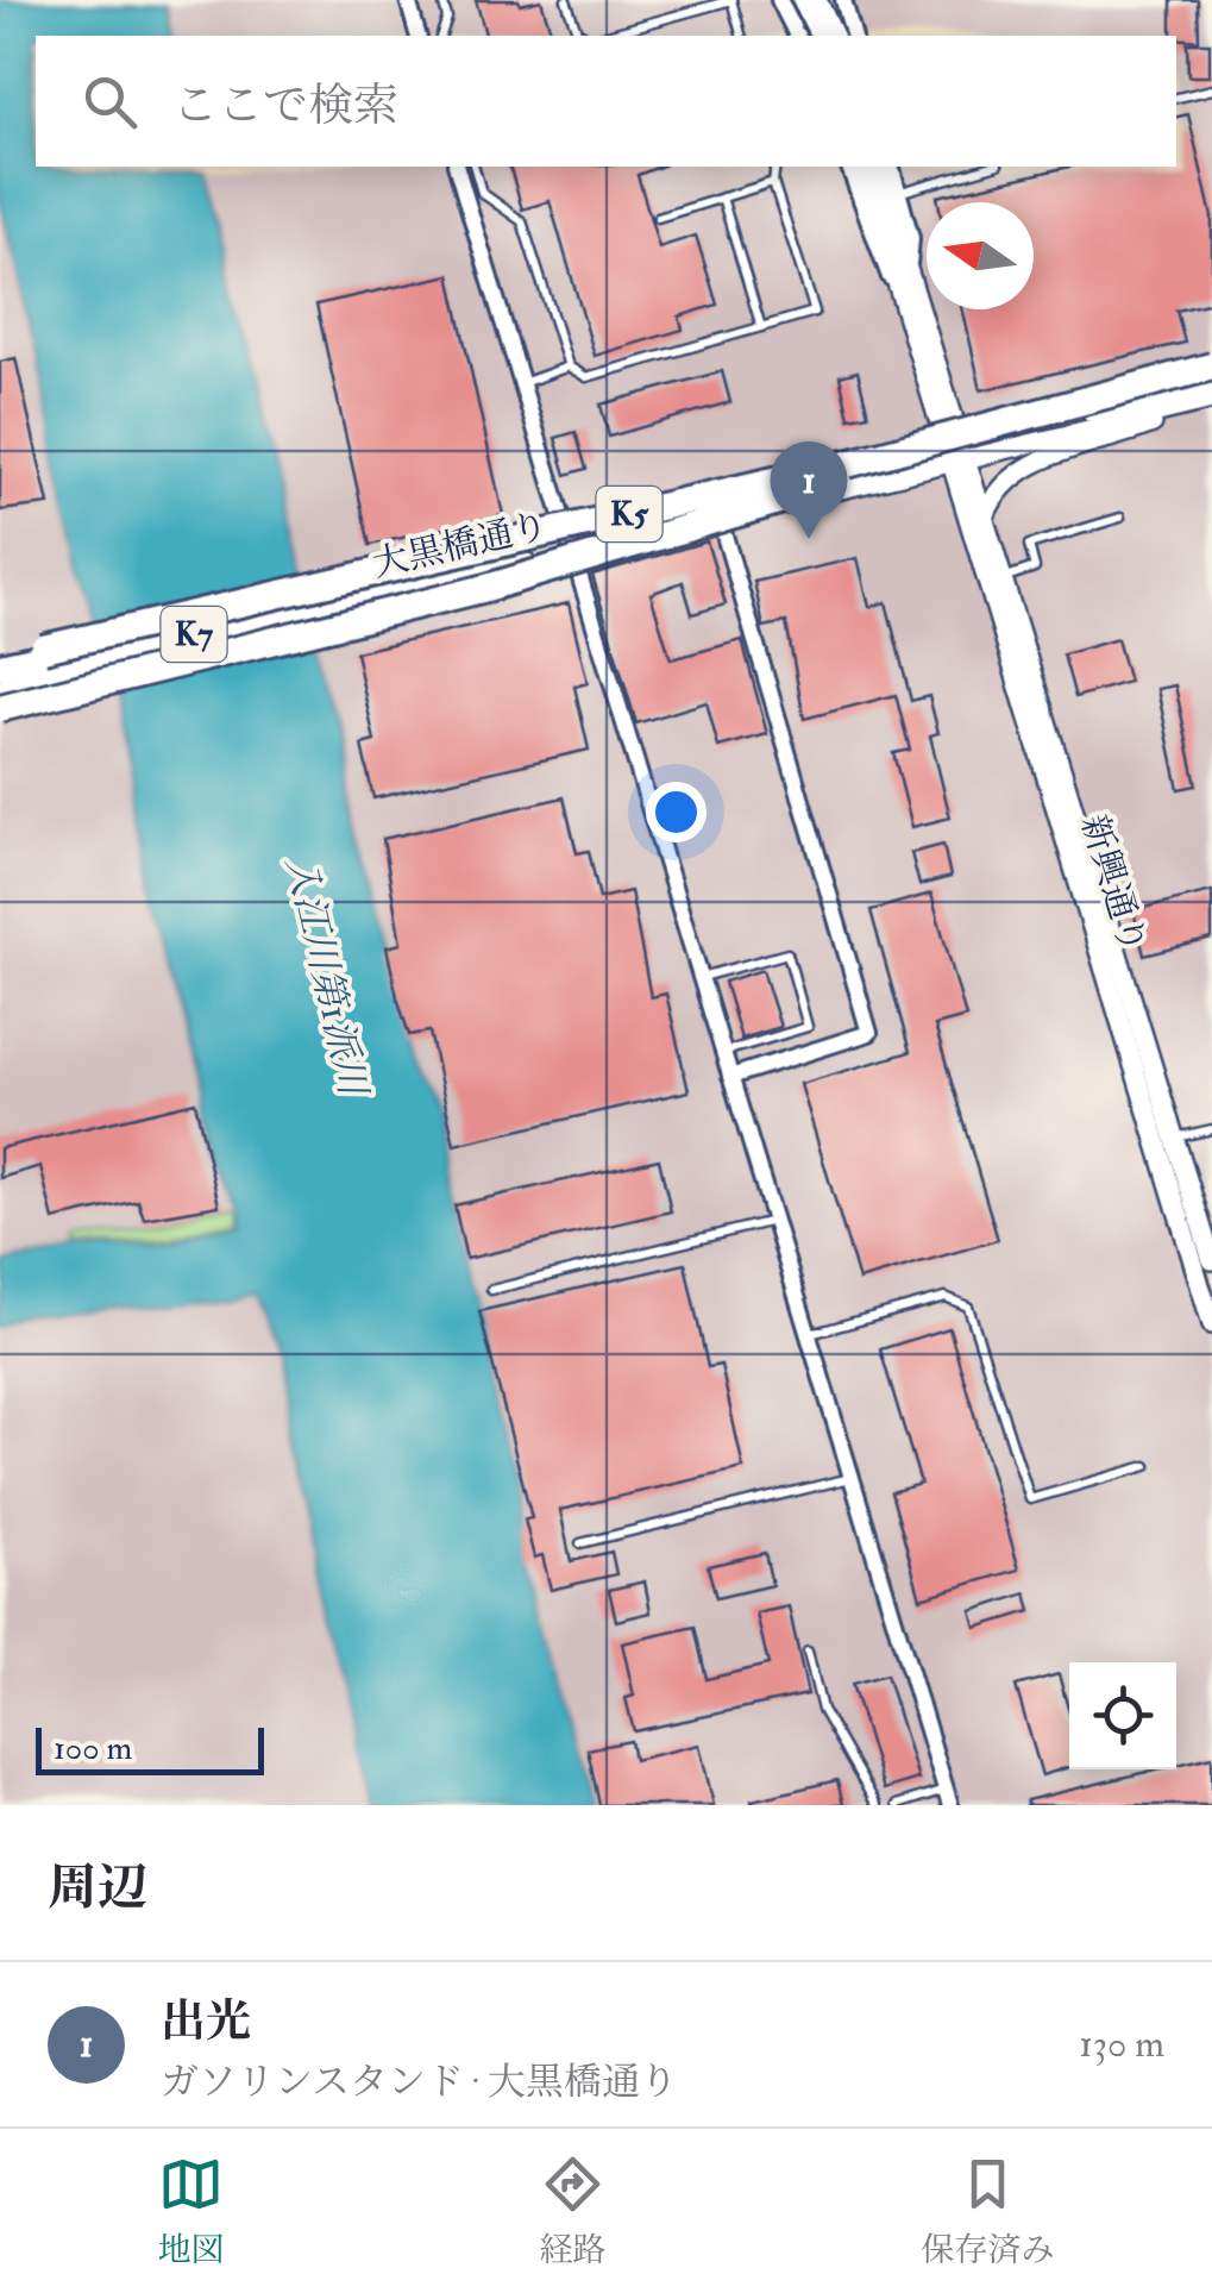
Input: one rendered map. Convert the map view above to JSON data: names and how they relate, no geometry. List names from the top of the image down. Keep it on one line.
{"streets":{"highway":["K5","K7"],"street":["大黒橋通り","新興通り"]},"crossings":[["K5","大黒橋通り"],["K5","K7"],["K5","新興通り"],["大黒橋通り","K7"],["大黒橋通り","新興通り"]],"water":["入江川第1派川"],"scale_bar":"100 m","north":"left","page":{"search":"ここで検索","pins":"1","scale":"100 m","heading":"周辺","list":[{"mark":"1","name":"出光","note":"ガソリンスタンド · 大黒橋通り","value":"130 m"}],"nav":["地図","経路","保存済み"]}}
